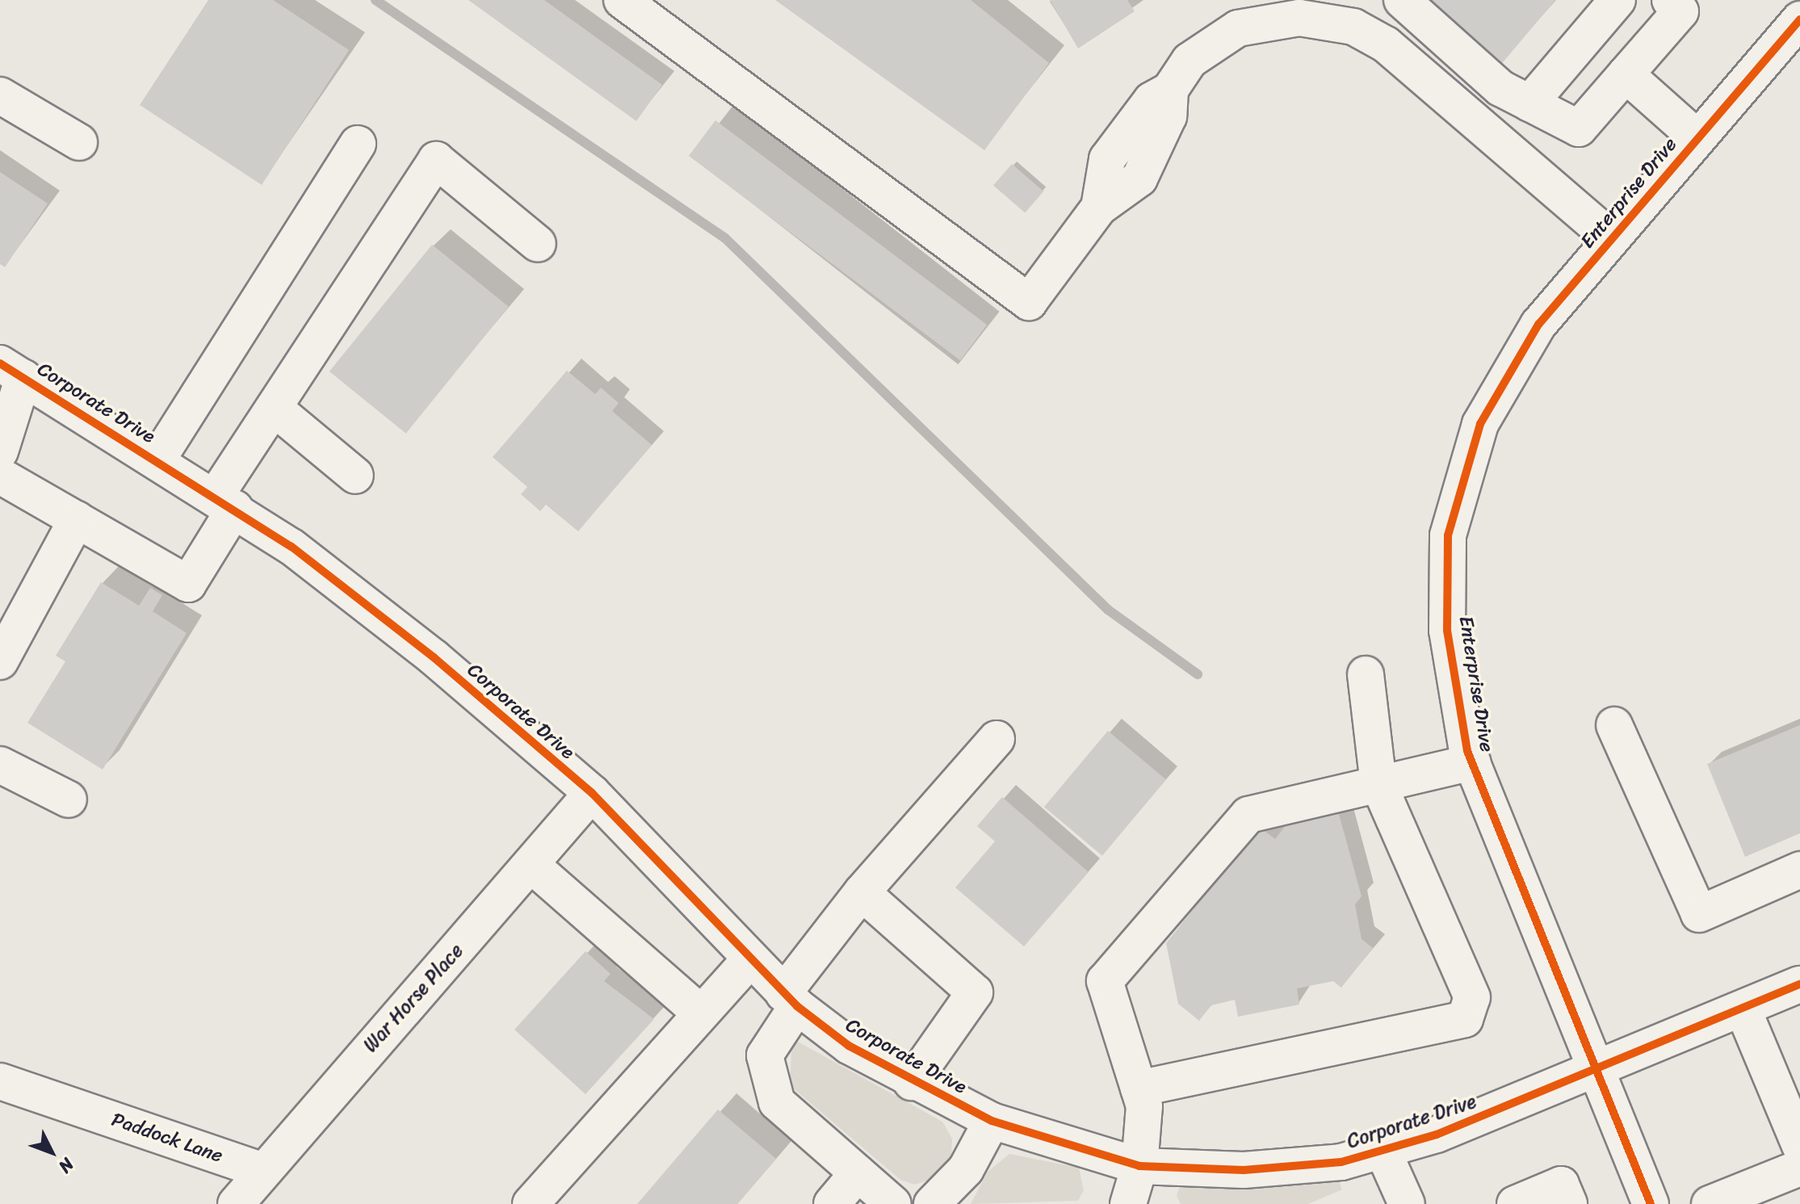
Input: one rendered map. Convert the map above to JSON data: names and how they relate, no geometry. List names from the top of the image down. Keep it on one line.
{"streets":{"street":["Enterprise Drive","Corporate Drive","War Horse Place","Paddock Lane"]},"crossings":[["Enterprise Drive","Corporate Drive"],["Corporate Drive","War Horse Place"],["War Horse Place","Paddock Lane"]],"north":"bottom right"}
